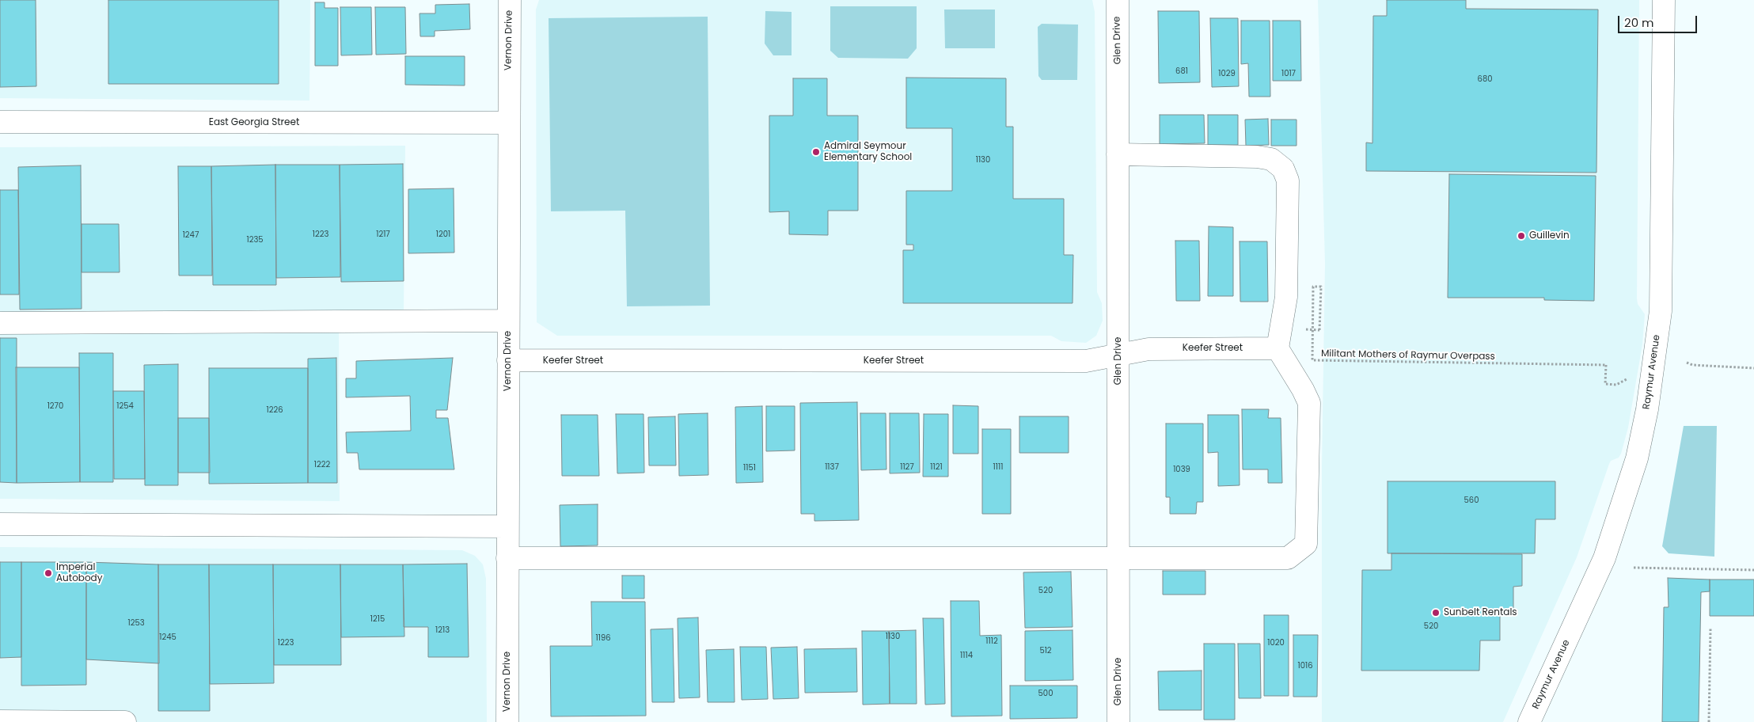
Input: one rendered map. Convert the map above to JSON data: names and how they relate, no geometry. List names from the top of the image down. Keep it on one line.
{"streets":{"street":["Vernon Drive","Glen Drive","East Georgia Street","Keefer Street","Raymur Avenue"],"path":["Militant Mothers of Raymur Overpass"]},"crossings":[["Vernon Drive","East Georgia Street"],["Vernon Drive","Keefer Street"],["Glen Drive","Keefer Street"]],"places":["Admiral Seymour Elementary School","Guillevin","Imperial Autobody","Sunbelt Rentals"],"house_numbers":["681","1029","1017","680","1130","1223","1217","1201","1247","1235","1270","1254","1226","1222","1137","1127","1121","1111","1151","1039","560","520","1215","1253","520","1213","1130","1245","1196","1112","1223","1020","512","1114","1016","500"],"scale_bar":"20 m"}
